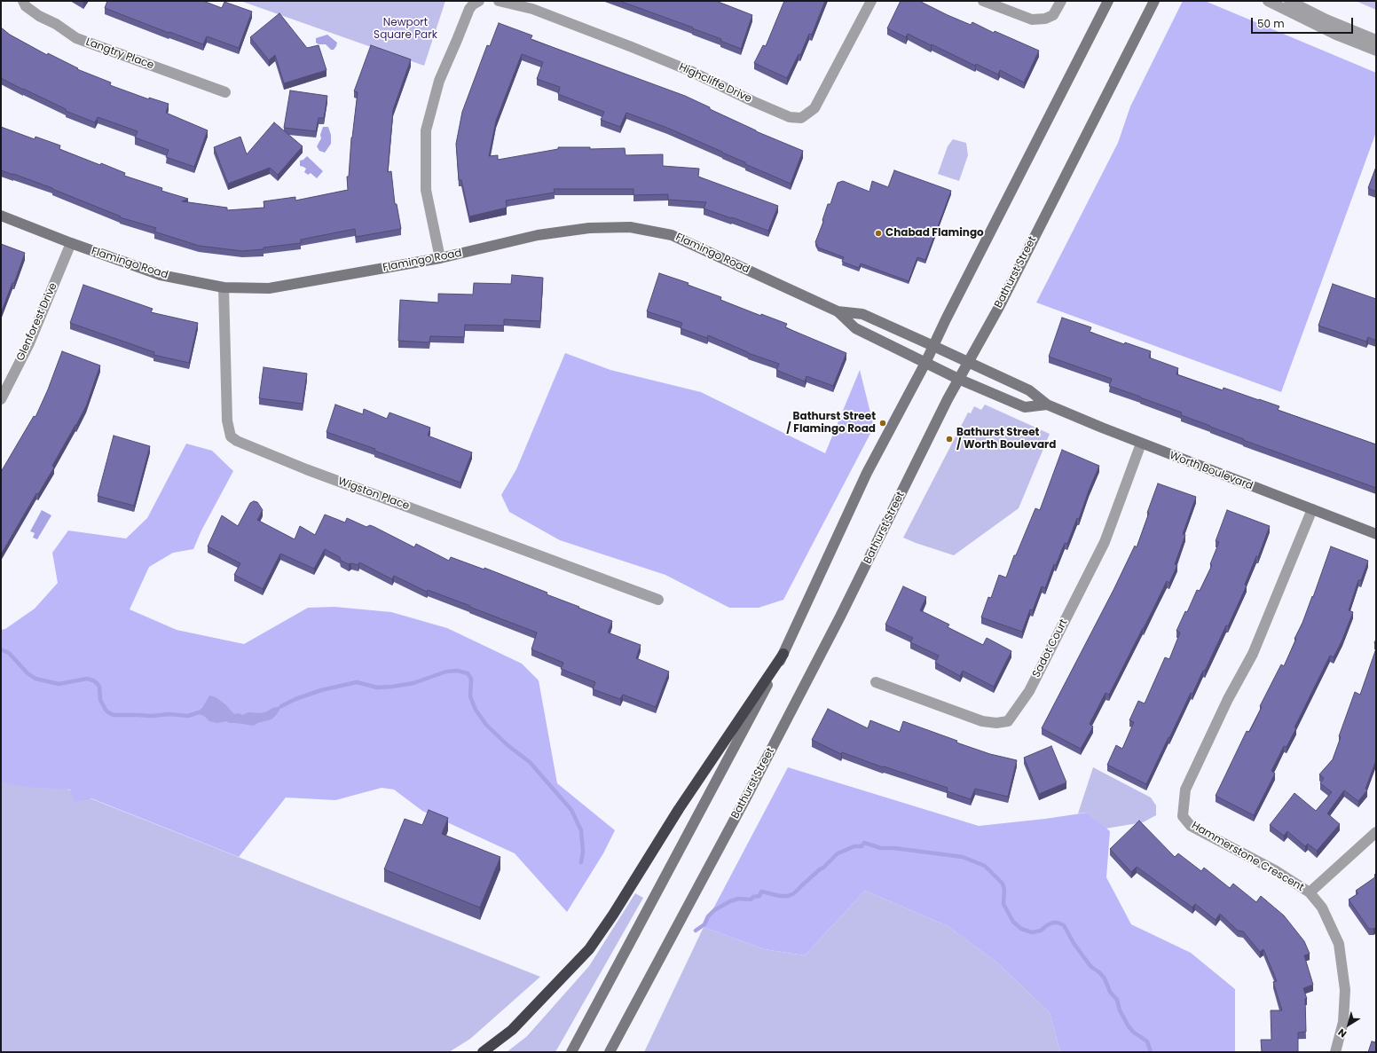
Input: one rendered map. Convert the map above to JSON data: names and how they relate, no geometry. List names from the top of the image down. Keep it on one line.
{"streets":{"main road":["Flamingo Road","Bathurst Street","Worth Boulevard"],"street":["Langtry Place","Highcliffe Drive","Glenforest Drive","Wigston Place","Sadot Court","Hammerstone Crescent"]},"crossings":[["Flamingo Road","Bathurst Street"],["Flamingo Road","Glenforest Drive"],["Flamingo Road","Worth Boulevard"],["Flamingo Road","Wigston Place"],["Bathurst Street","Worth Boulevard"],["Worth Boulevard","Sadot Court"],["Worth Boulevard","Hammerstone Crescent"]],"parks":["Newport Square Park"],"places":["Chabad Flamingo","Bathurst Street / Flamingo Road","Bathurst Street / Worth Boulevard"],"scale_bar":"50 m","north":"bottom left"}
